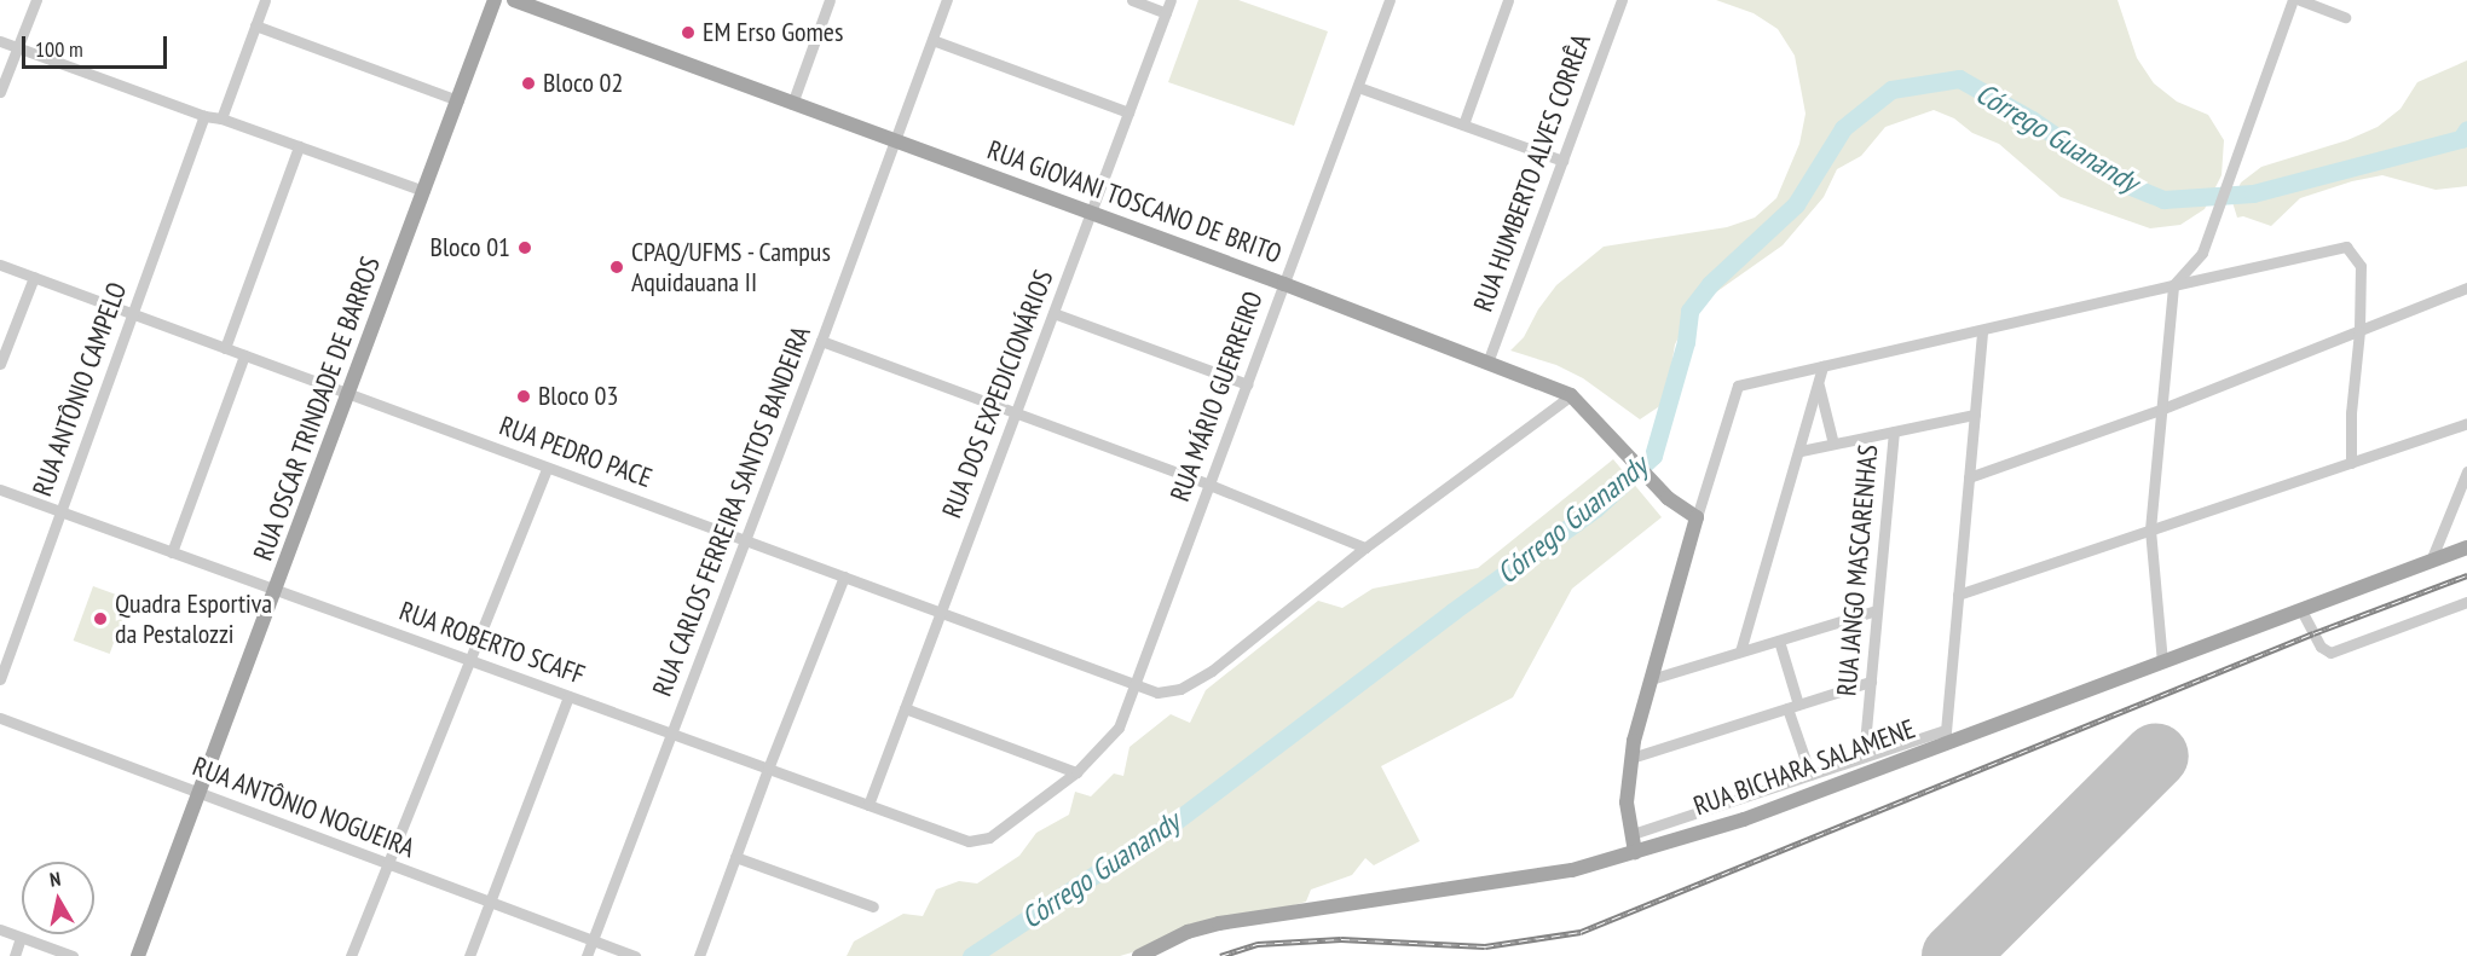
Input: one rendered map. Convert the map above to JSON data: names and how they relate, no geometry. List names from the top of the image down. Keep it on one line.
{"streets":{"main road":["RUA GIOVANI TOSCANO DE BRITO","RUA OSCAR TRINDADE DE BARROS","RUA BICHARA SALAMENE"],"street":["RUA HUMBERTO ALVES CORRÊA","RUA ANTÔNIO CAMPELO","RUA DOS EXPEDICIONÁRIOS","RUA MÁRIO GUERREIRO","RUA PEDRO PACE","RUA CARLOS FERREIRA SANTOS BANDEIRA","RUA JANGO MASCARENHAS","RUA ROBERTO SCAFF","RUA ANTÔNIO NOGUEIRA"]},"crossings":[["RUA HUMBERTO ALVES CORRÊA","RUA GIOVANI TOSCANO DE BRITO"],["RUA GIOVANI TOSCANO DE BRITO","RUA DOS EXPEDICIONÁRIOS"],["RUA GIOVANI TOSCANO DE BRITO","RUA MÁRIO GUERREIRO"],["RUA GIOVANI TOSCANO DE BRITO","RUA PEDRO PACE"],["RUA GIOVANI TOSCANO DE BRITO","RUA CARLOS FERREIRA SANTOS BANDEIRA"],["RUA ANTÔNIO CAMPELO","RUA PEDRO PACE"],["RUA ANTÔNIO CAMPELO","RUA ROBERTO SCAFF"],["RUA DOS EXPEDICIONÁRIOS","RUA PEDRO PACE"],["RUA DOS EXPEDICIONÁRIOS","RUA ROBERTO SCAFF"],["RUA MÁRIO GUERREIRO","RUA PEDRO PACE"],["RUA MÁRIO GUERREIRO","RUA ROBERTO SCAFF"],["RUA OSCAR TRINDADE DE BARROS","RUA PEDRO PACE"],["RUA OSCAR TRINDADE DE BARROS","RUA ROBERTO SCAFF"],["RUA OSCAR TRINDADE DE BARROS","RUA ANTÔNIO NOGUEIRA"],["RUA PEDRO PACE","RUA CARLOS FERREIRA SANTOS BANDEIRA"],["RUA CARLOS FERREIRA SANTOS BANDEIRA","RUA ROBERTO SCAFF"],["RUA CARLOS FERREIRA SANTOS BANDEIRA","RUA ANTÔNIO NOGUEIRA"]],"water":["Córrego Guanandy"],"places":["EM Erso Gomes","Bloco 02","Bloco 01","CPAQ/UFMS - Campus Aquidauana II","Bloco 03","Quadra Esportiva da Pestalozzi"],"scale_bar":"100 m","north":"top"}
